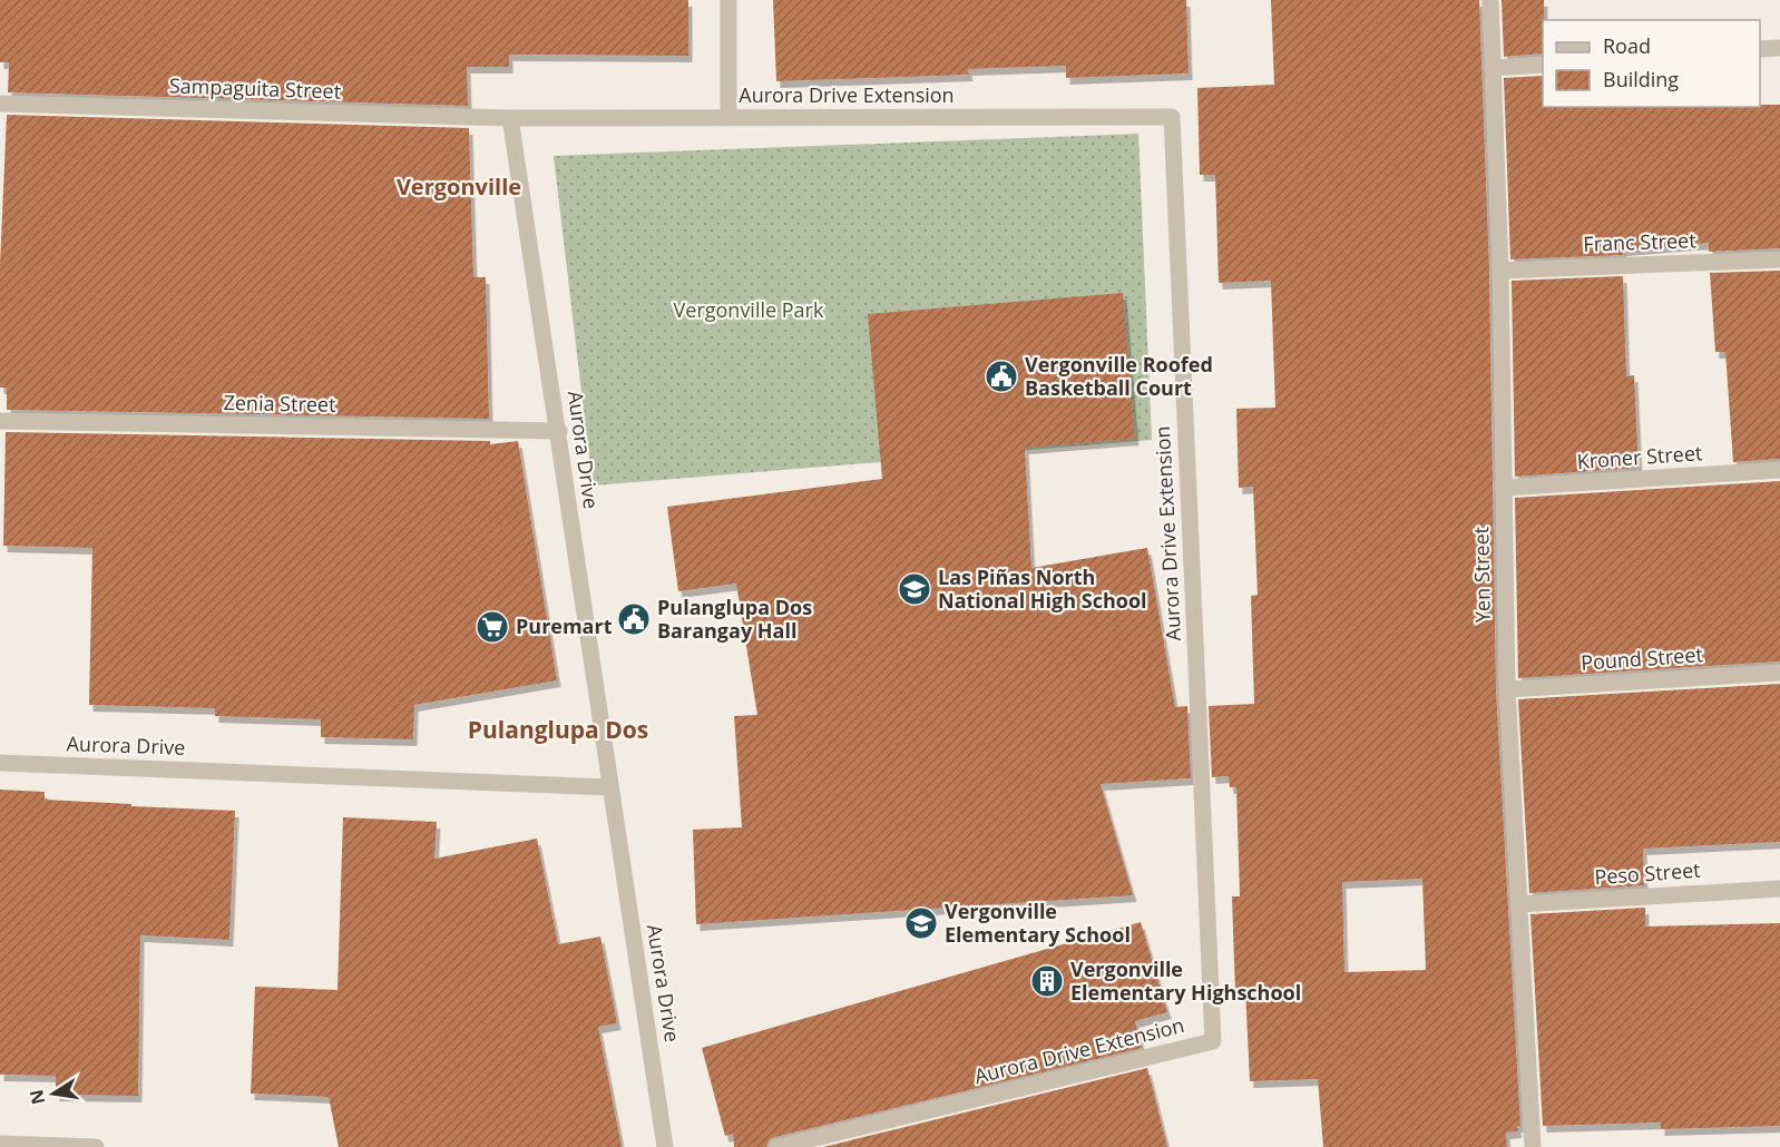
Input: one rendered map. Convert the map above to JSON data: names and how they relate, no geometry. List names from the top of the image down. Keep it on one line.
{"streets":{"street":["Sampaguita Street","Aurora Drive Extension","Franc Street","Zenia Street","Aurora Drive","Kroner Street","Yen Street","Pound Street","Peso Street"]},"crossings":[["Sampaguita Street","Aurora Drive Extension"],["Sampaguita Street","Aurora Drive"],["Aurora Drive Extension","Aurora Drive"],["Franc Street","Yen Street"],["Zenia Street","Aurora Drive"],["Kroner Street","Yen Street"],["Yen Street","Pound Street"],["Yen Street","Peso Street"]],"districts":["Vergonville","Pulanglupa Dos"],"parks":["Vergonville Park"],"places":{"public building":["Vergonville Roofed Basketball Court","Pulanglupa Dos Barangay Hall"],"school or university":["Las Piñas North National High School","Vergonville Elementary School"],"supermarket":["Puremart"],"building":["Vergonville Elementary Highschool"]},"legend":["Road","Building"],"north":"left"}
